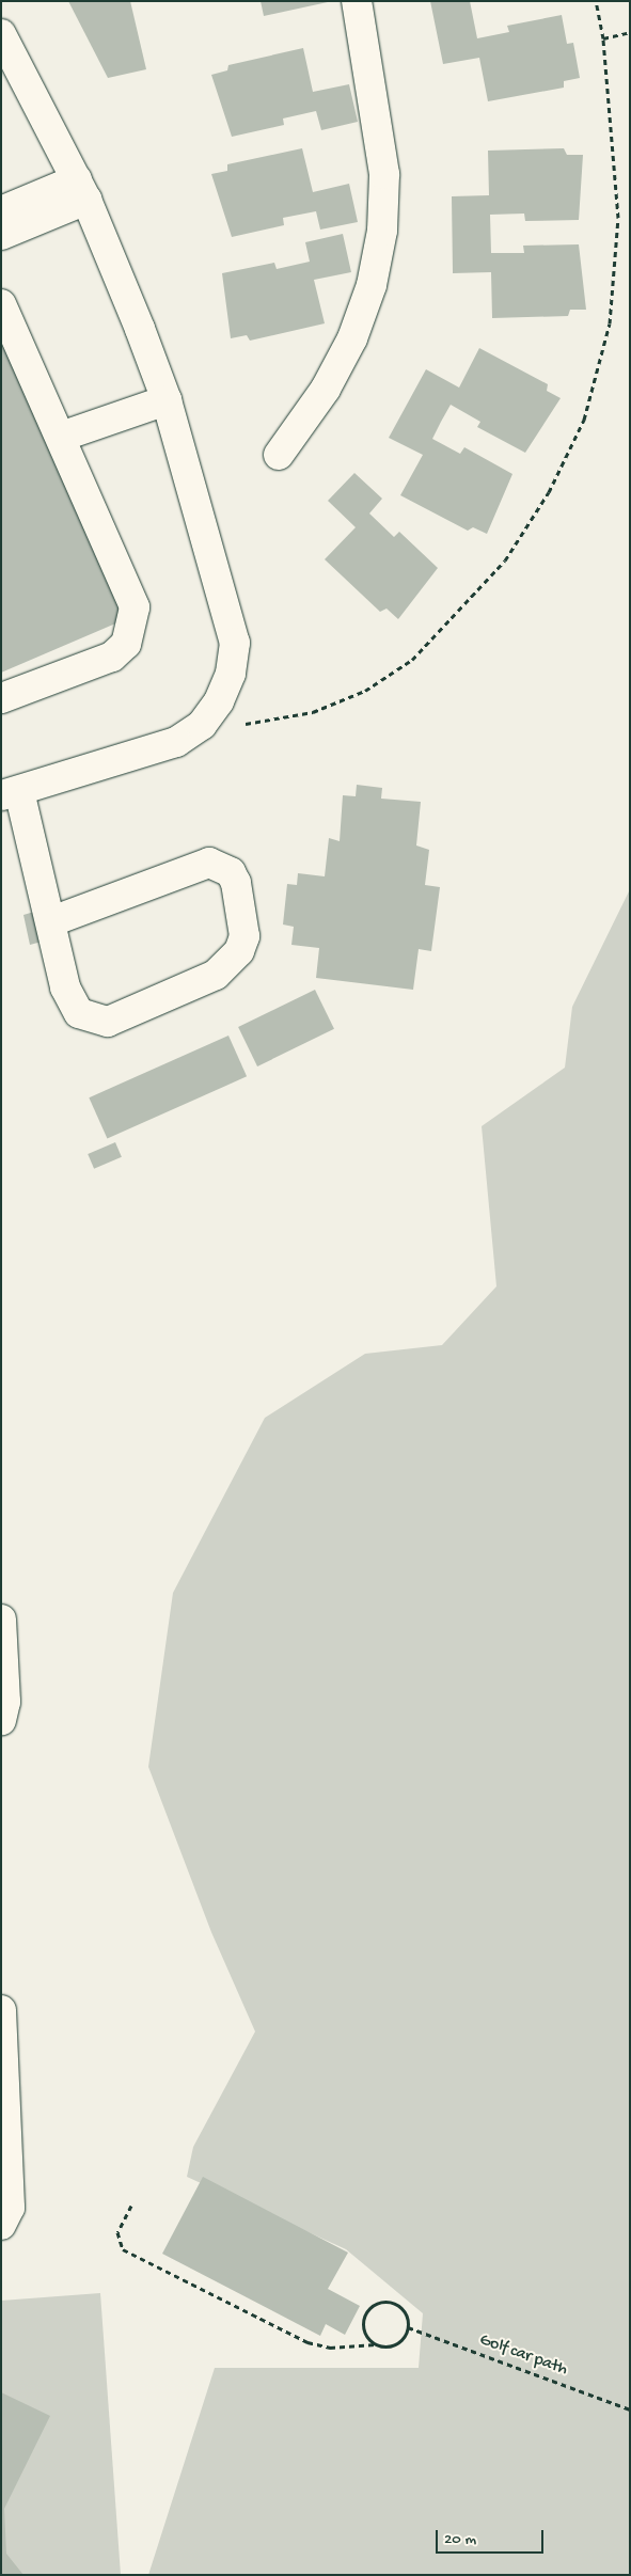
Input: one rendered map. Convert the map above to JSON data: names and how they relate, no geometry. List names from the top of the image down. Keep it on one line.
{"streets":{"path":["Golf car path"]},"scale_bar":"20 m"}
